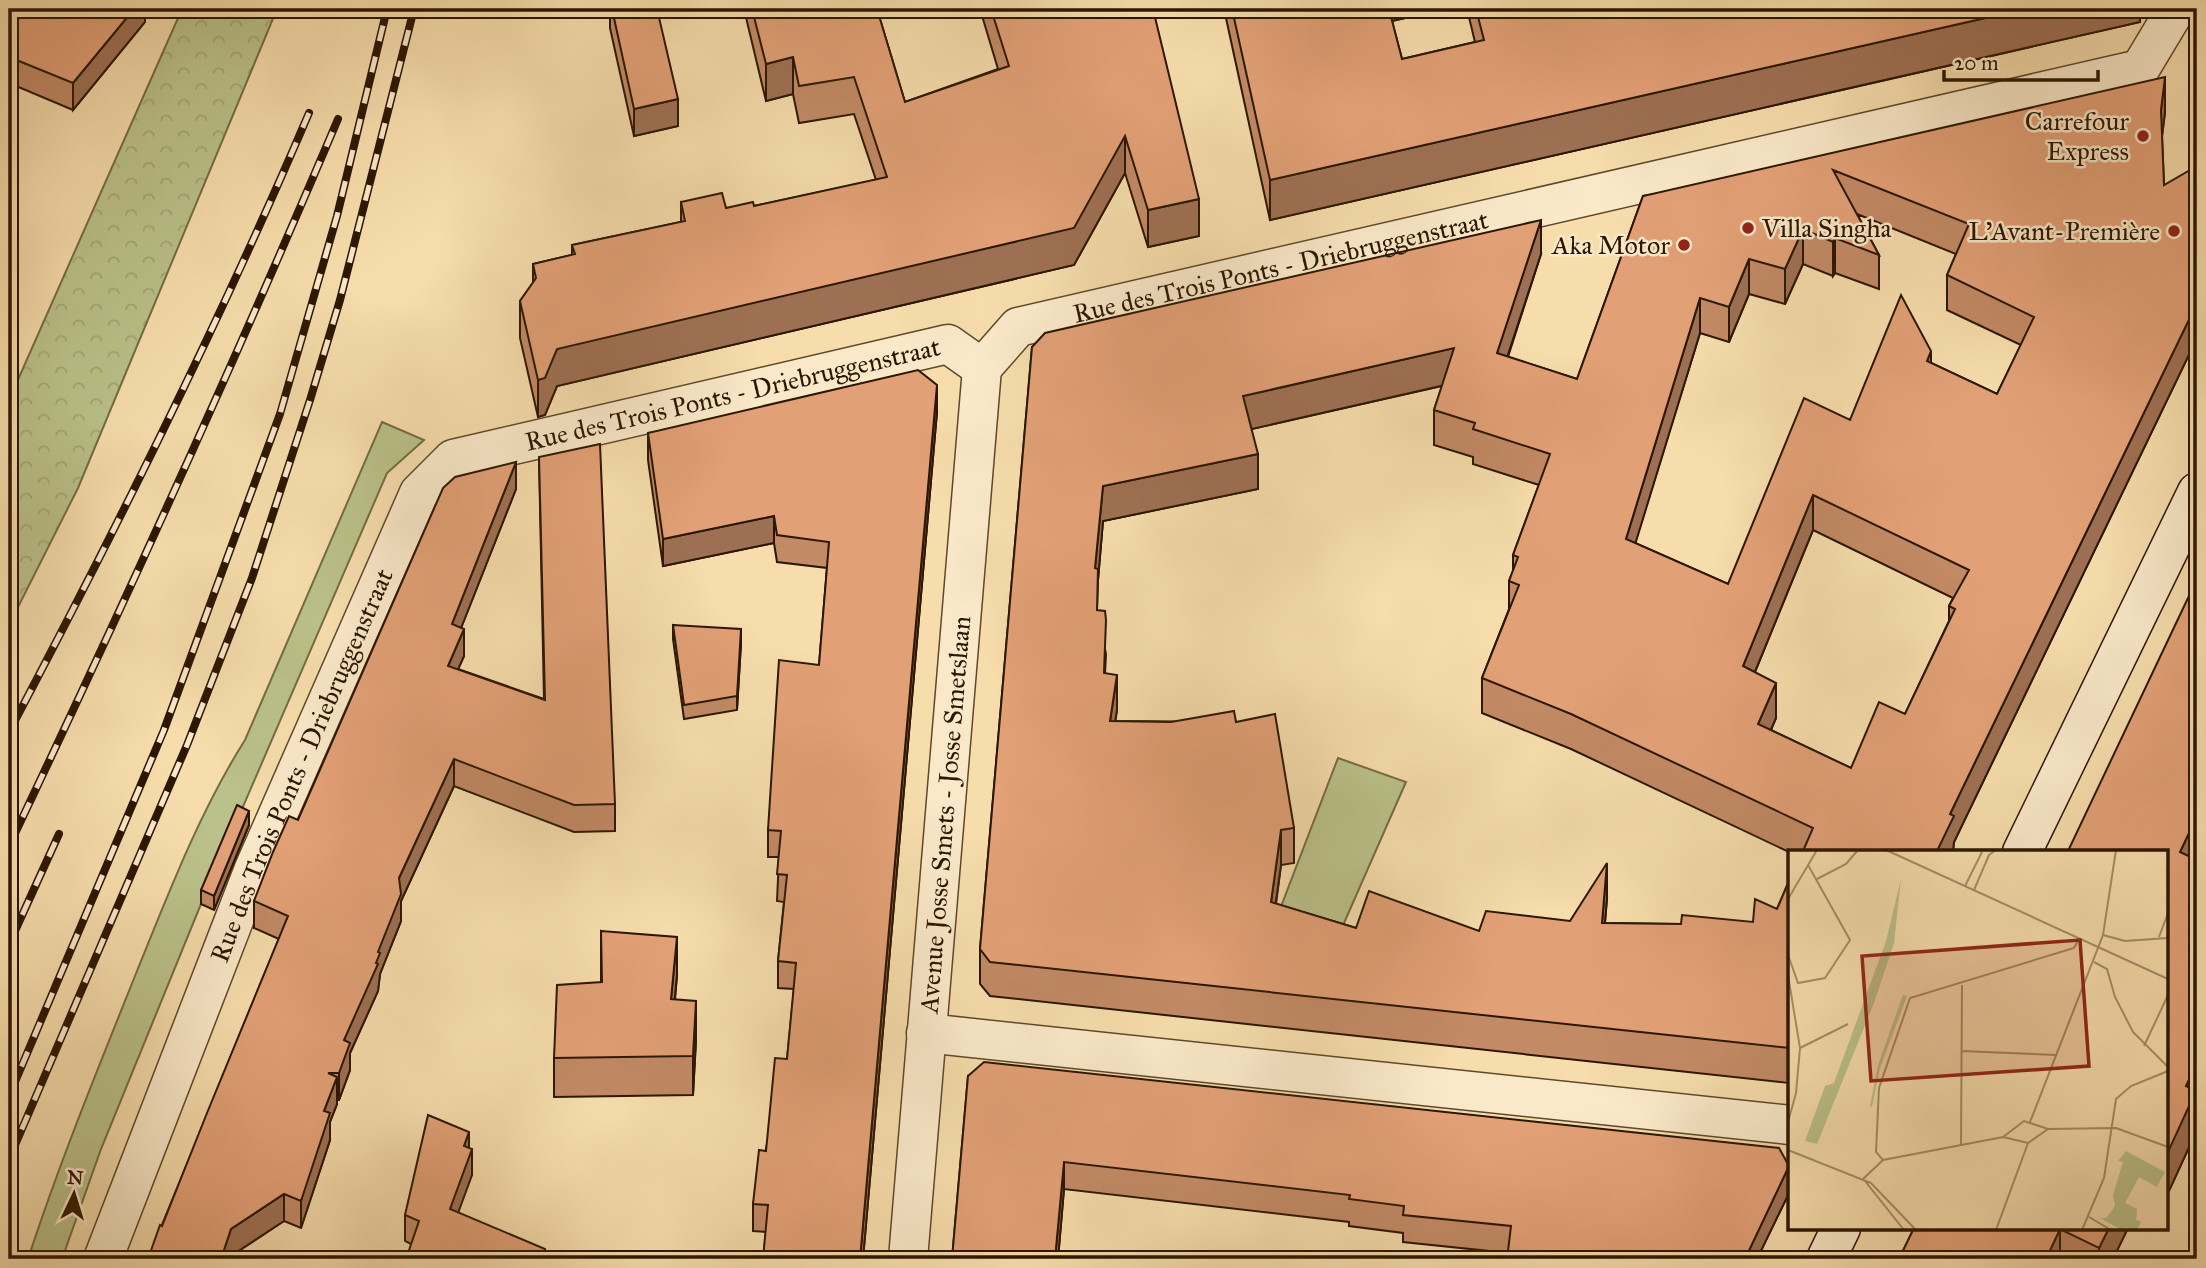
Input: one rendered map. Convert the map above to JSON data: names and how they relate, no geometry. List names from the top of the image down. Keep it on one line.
{"streets":{"street":["Rue des Trois Ponts - Driebruggenstraat","Avenue Josse Smets - Josse Smetslaan"]},"crossings":[["Rue des Trois Ponts - Driebruggenstraat","Avenue Josse Smets - Josse Smetslaan"]],"places":["Carrefour Express","Villa Singha","L'Avant-Première","Aka Motor"],"scale_bar":"20 m","north":"top"}
